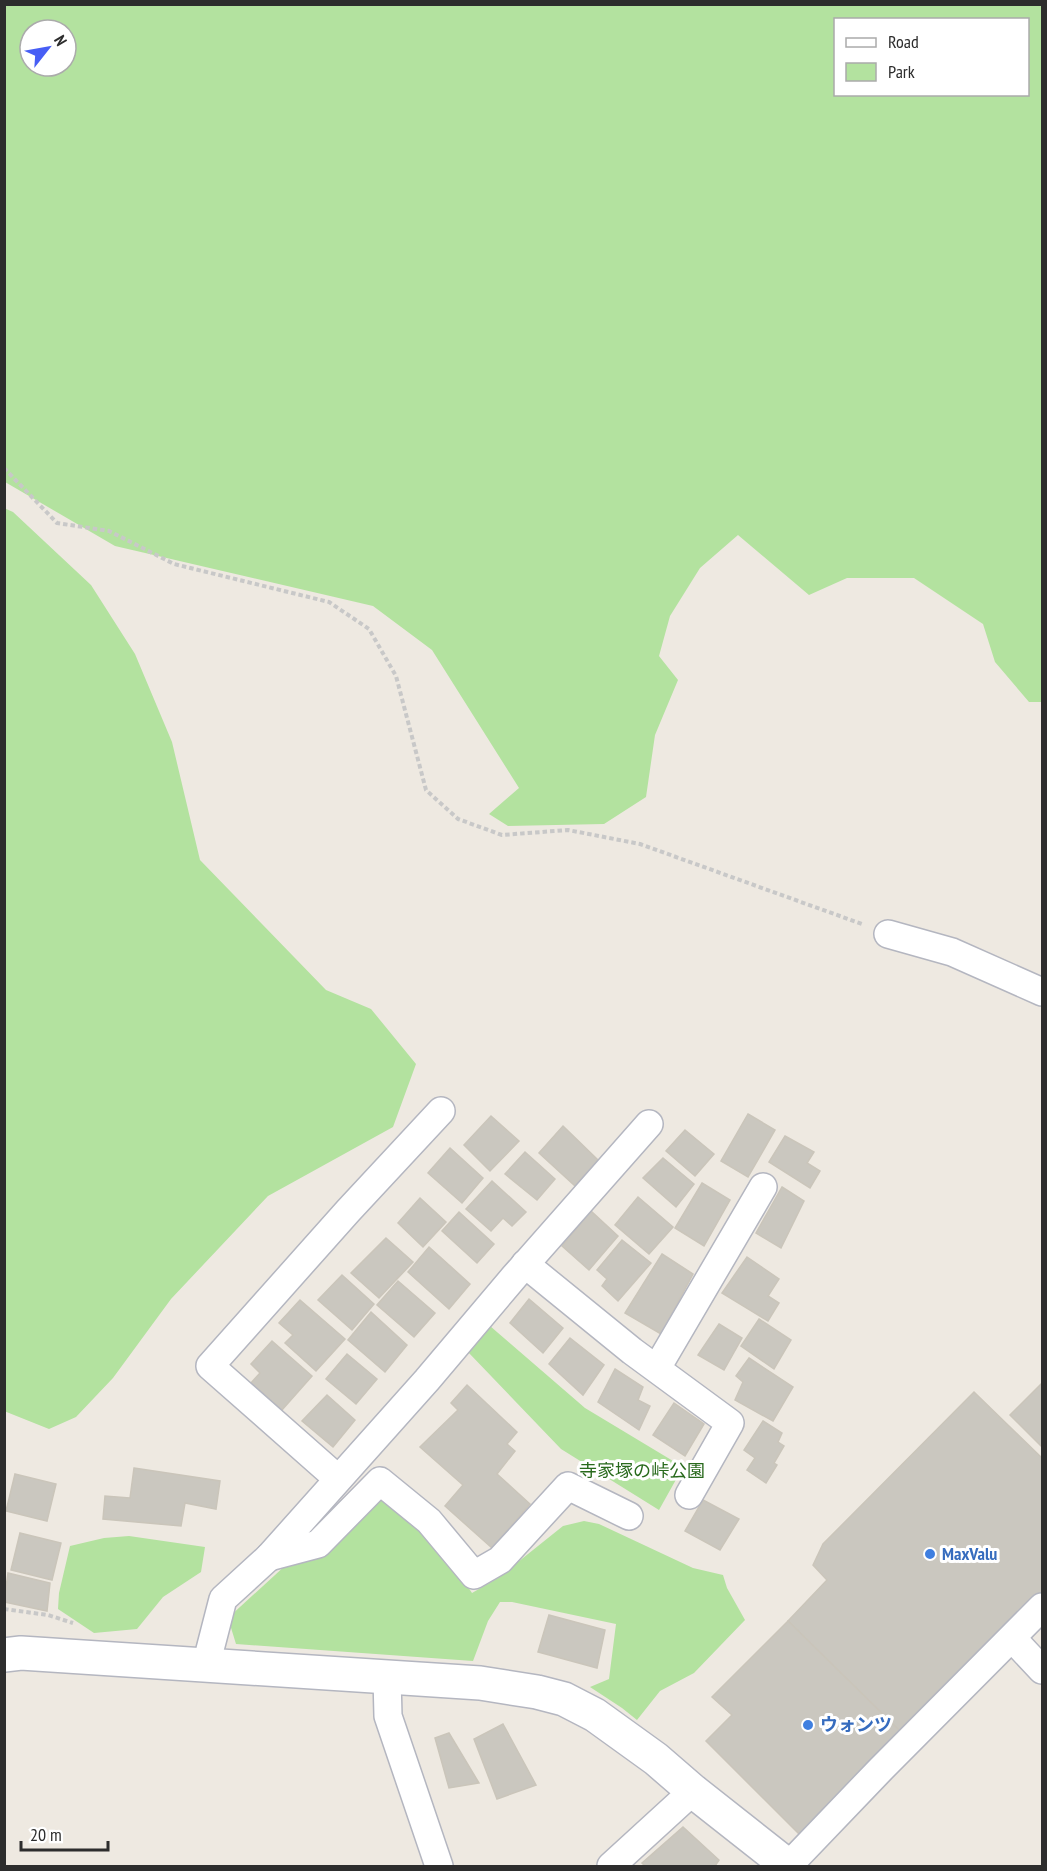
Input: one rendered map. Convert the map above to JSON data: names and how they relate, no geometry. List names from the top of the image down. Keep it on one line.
{"parks":["寺家塚の峠公園"],"places":["MaxValu","ウォンツ"],"legend":["Road","Park"],"scale_bar":"20 m","north":"top right"}
